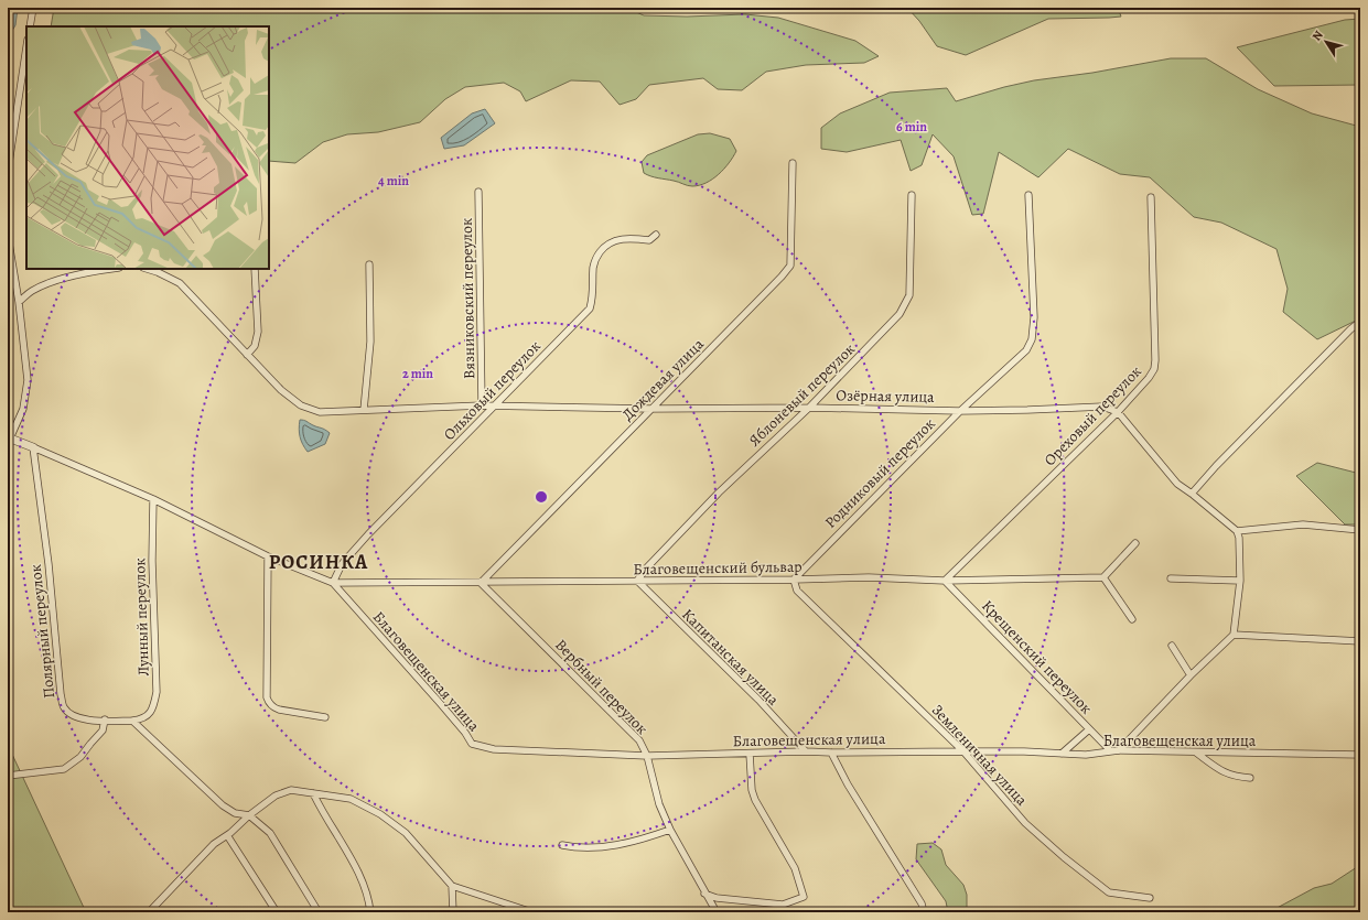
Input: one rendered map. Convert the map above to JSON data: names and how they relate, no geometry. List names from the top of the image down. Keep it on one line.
{"streets":{"street":["Вязниковский переулок","Дождевая улица","Ольховый переулок","Яблоневый переулок","Озёрная улица","Ореховый переулок","Родниковый переулок","Благовещенский бульвар","Лунный переулок","Полярный переулок","Капитанская улица","Крещенский переулок","Благовещенская улица","Вербный переулок","Земленичная улица"]},"crossings":[["Вязниковский переулок","Озёрная улица"],["Дождевая улица","Озёрная улица"],["Дождевая улица","Благовещенский бульвар"],["Дождевая улица","Вербный переулок"],["Ольховый переулок","Озёрная улица"],["Ольховый переулок","Благовещенский бульвар"],["Ольховый переулок","Благовещенская улица"],["Яблоневый переулок","Озёрная улица"],["Яблоневый переулок","Благовещенский бульвар"],["Яблоневый переулок","Капитанская улица"],["Озёрная улица","Ореховый переулок"],["Озёрная улица","Родниковый переулок"],["Ореховый переулок","Благовещенский бульвар"],["Ореховый переулок","Крещенский переулок"],["Родниковый переулок","Благовещенский бульвар"],["Родниковый переулок","Земленичная улица"],["Благовещенский бульвар","Капитанская улица"],["Благовещенский бульвар","Крещенский переулок"],["Благовещенский бульвар","Благовещенская улица"],["Благовещенский бульвар","Вербный переулок"],["Благовещенский бульвар","Земленичная улица"],["Лунный переулок","Полярный переулок"],["Капитанская улица","Благовещенская улица"],["Крещенский переулок","Благовещенская улица"],["Благовещенская улица","Вербный переулок"],["Благовещенская улица","Земленичная улица"]],"districts":["РОСИНКА"],"north":"top left","rings":["6 min","4 min","2 min"]}
